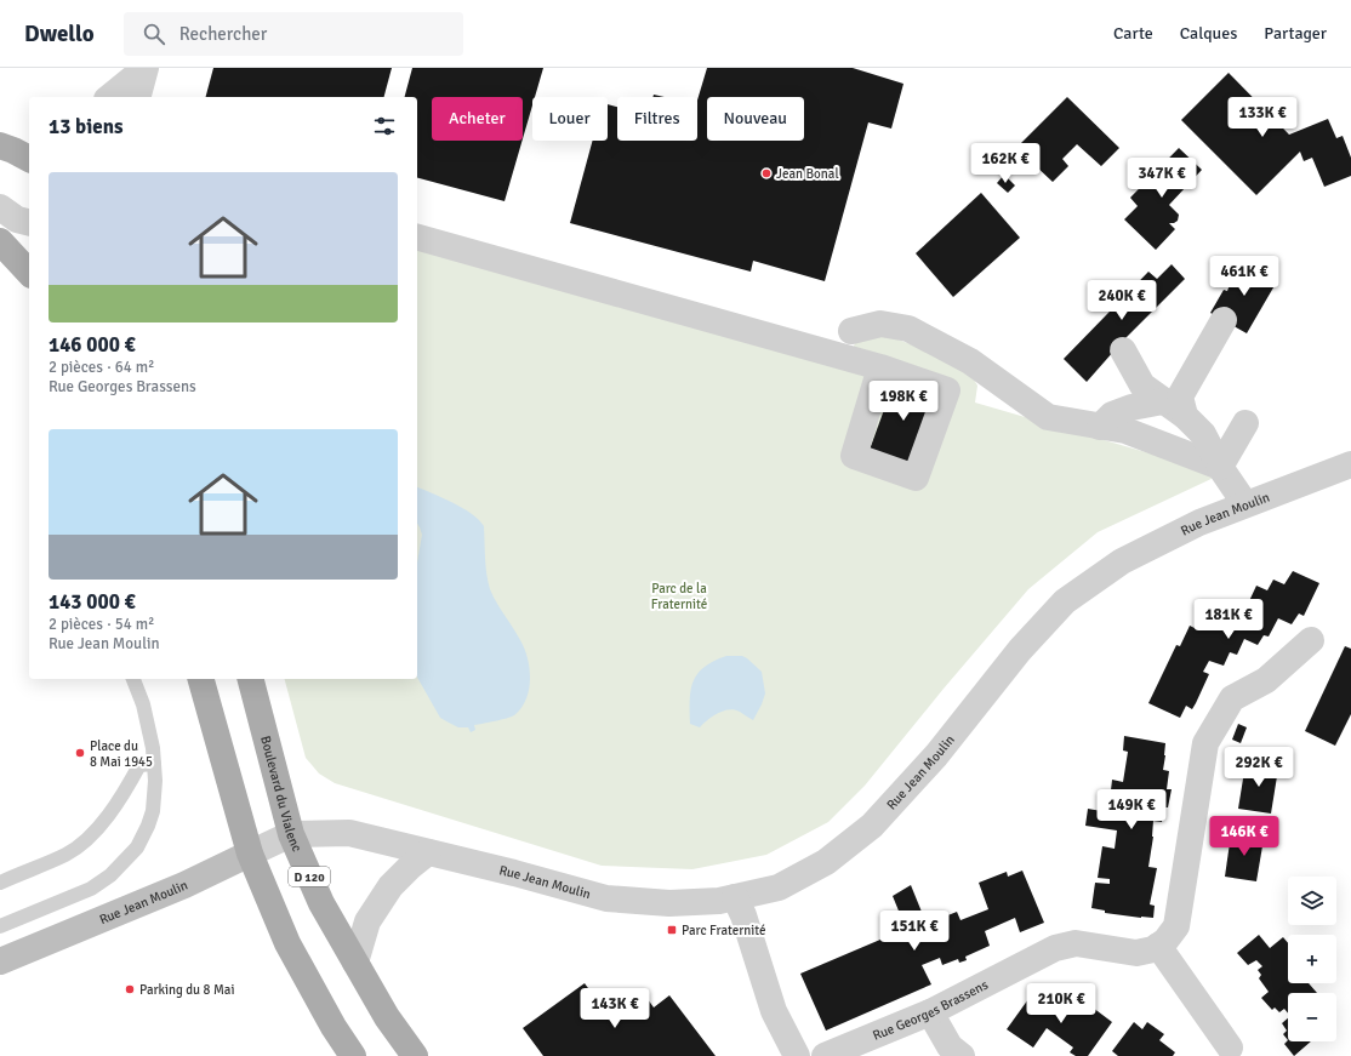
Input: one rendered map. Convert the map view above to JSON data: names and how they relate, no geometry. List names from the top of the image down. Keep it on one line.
{"streets":{"main road":["Boulevard du Vialenc","D 120"],"street":["Rue Jean Moulin","Rue Georges Brassens"]},"crossings":[["Rue Jean Moulin","Boulevard du Vialenc"]],"parks":["Parc de la Fraternité"],"places":{"other":["Jean Bonal","Place du 8 Mai 1945","Parking du 8 Mai"],"transit":["Parc Fraternité"]},"page":{"header":"Dwello","search":"Rechercher","nav":["Carte","Calques","Partager"],"price":["133K €","162K €","347K €","461K €","240K €","198K €","181K €","292K €","149K €","146K €","151K €","210K €","143K €"],"chip":["Acheter","Louer","Filtres","Nouveau"],"heading":"13 biens","list":[{"name":"146 000 €","note":"2 pièces · 64 m² · Rue Georges Brassens"},{"name":"143 000 €","note":"2 pièces · 54 m² · Rue Jean Moulin"}],"map_buttons":["+","−"]}}
